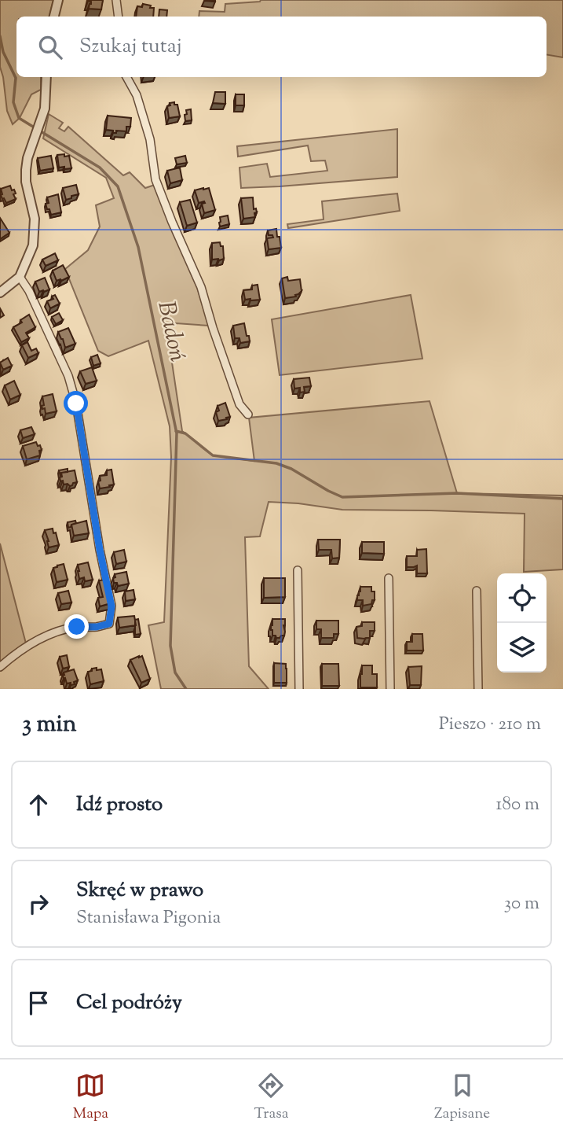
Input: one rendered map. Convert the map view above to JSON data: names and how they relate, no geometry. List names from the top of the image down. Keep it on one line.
{"water":["Badoń"],"page":{"search":"Szukaj tutaj","heading":["3 min","Pieszo · 210 m"],"list":[["Idź prosto","180 m"],["Skręć w prawo","Stanisława Pigonia","30 m"],"Cel podróży"],"nav":["Mapa","Trasa","Zapisane"]}}
